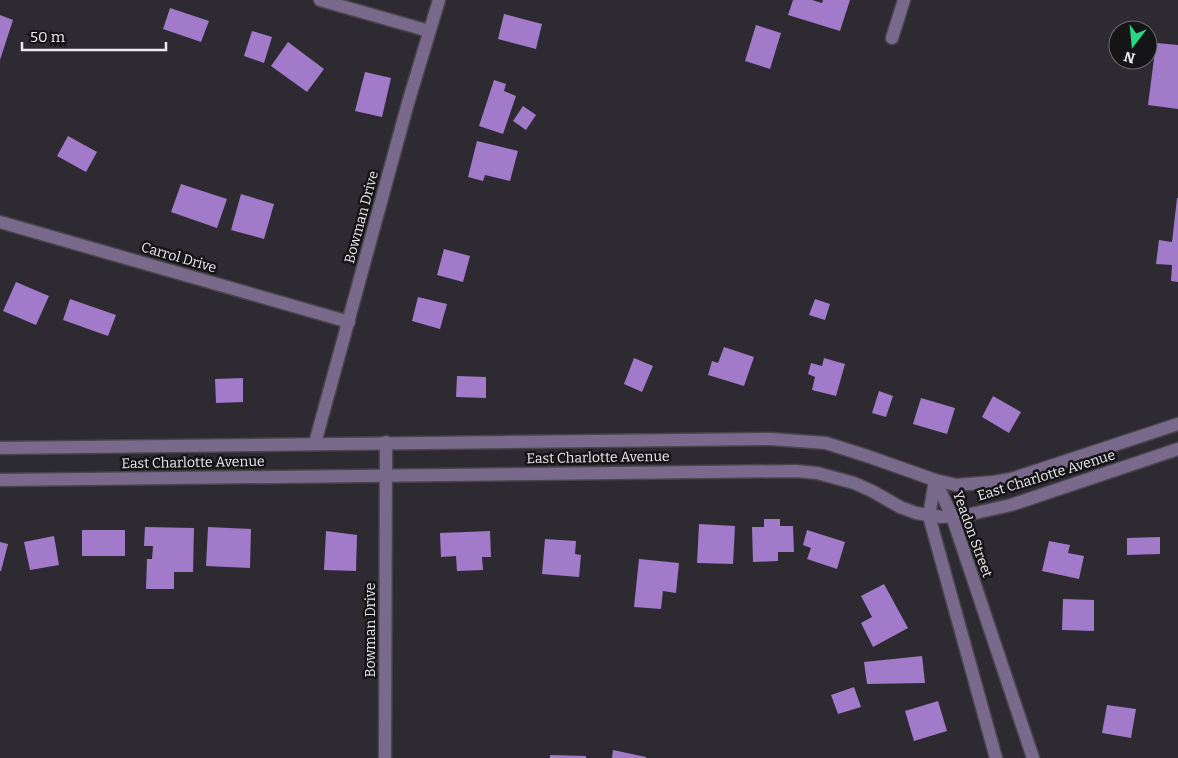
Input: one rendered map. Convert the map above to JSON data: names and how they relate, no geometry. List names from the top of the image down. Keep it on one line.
{"streets":{"street":["Bowman Drive","Carrol Drive","East Charlotte Avenue","Yeadon Street"]},"crossings":[["Bowman Drive","Carrol Drive"],["Bowman Drive","East Charlotte Avenue"],["East Charlotte Avenue","Yeadon Street"]],"scale_bar":"50 m","north":"bottom"}
